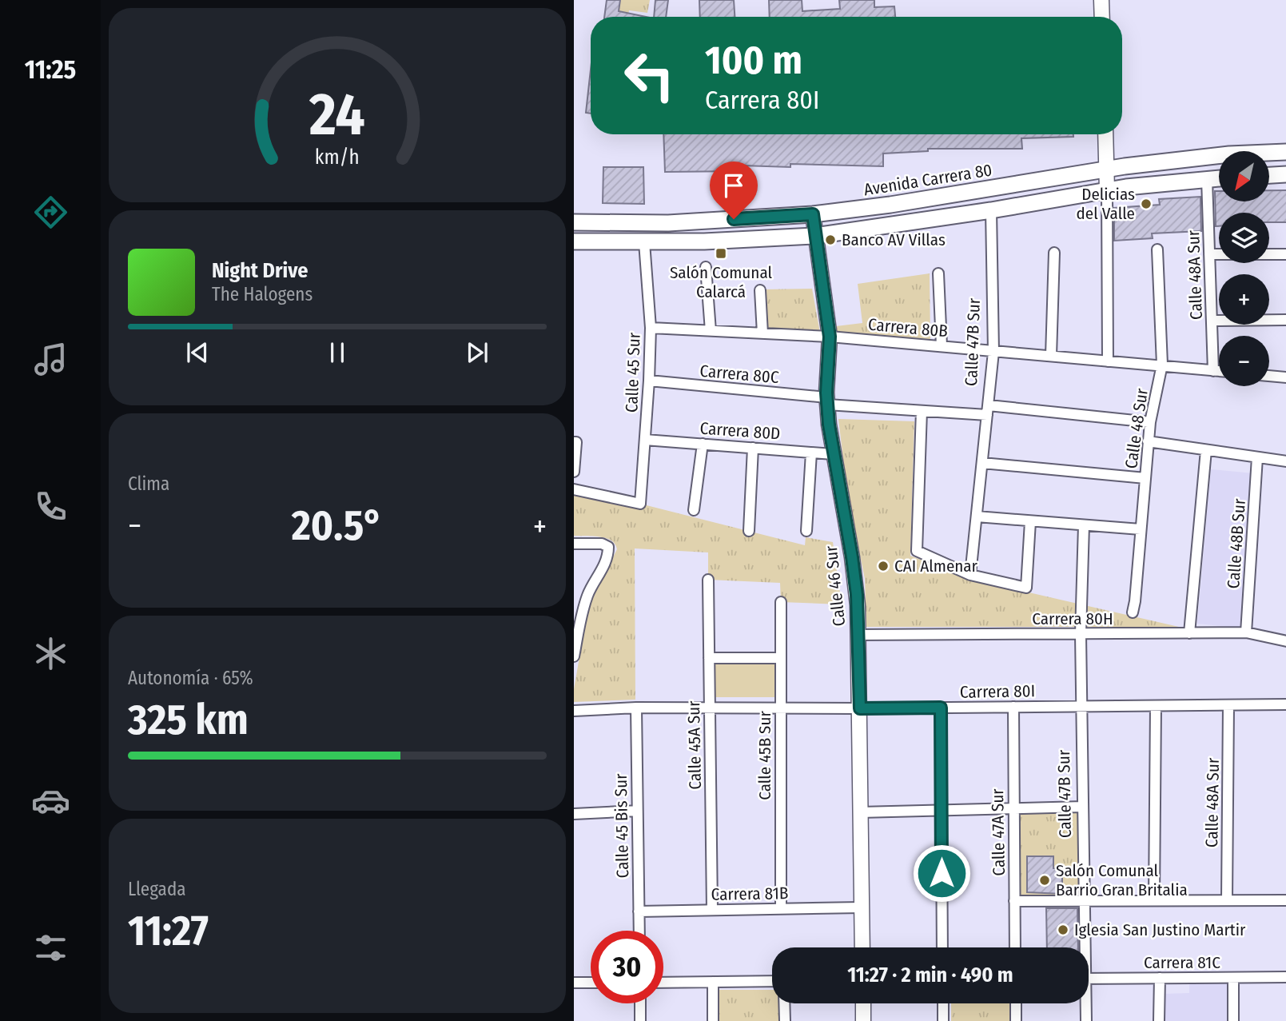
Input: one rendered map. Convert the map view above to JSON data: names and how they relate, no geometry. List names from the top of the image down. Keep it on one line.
{"streets":{"main road":["Avenida Carrera 80"],"street":["Calle 48A Sur","Carrera 80B","Calle 47B Sur","Calle 45 Sur","Carrera 80C","Calle 48 Sur","Carrera 80D","Calle 48B Sur","Calle 46 Sur","Carrera 80H","Carrera 80I","Calle 45A Sur","Calle 45B Sur","Calle 45 Bis Sur","Calle 47A Sur","Carrera 81B","Carrera 81C"]},"crossings":[["Avenida Carrera 80","Calle 46 Sur"],["Calle 48A Sur","Carrera 80B"],["Calle 48A Sur","Carrera 80I"],["Carrera 80B","Calle 47B Sur"],["Carrera 80B","Calle 45 Sur"],["Carrera 80B","Calle 48 Sur"],["Carrera 80B","Calle 46 Sur"],["Calle 47B Sur","Carrera 80C"],["Calle 47B Sur","Carrera 80H"],["Calle 47B Sur","Carrera 80I"],["Calle 45 Sur","Carrera 80C"],["Calle 45 Sur","Carrera 80D"],["Carrera 80C","Calle 48 Sur"],["Carrera 80C","Calle 46 Sur"],["Carrera 80D","Calle 46 Sur"],["Calle 48B Sur","Carrera 80H"],["Calle 46 Sur","Carrera 80H"],["Calle 46 Sur","Carrera 80I"],["Calle 46 Sur","Carrera 81B"],["Carrera 80I","Calle 45A Sur"],["Carrera 80I","Calle 45B Sur"],["Carrera 80I","Calle 45 Bis Sur"],["Carrera 80I","Calle 47A Sur"],["Calle 45A Sur","Carrera 81B"],["Calle 45B Sur","Carrera 81B"],["Calle 45 Bis Sur","Carrera 81B"]],"places":{"other":["Delicias del Valle","Banco AV Villas","CAI Almenar","Salón Comunal Barrio Gran Britalia","Iglesia San Justino Martir"],"transit":["Salón Comunal Calarcá"]},"north":"bottom left","page":{"tabs":"11:25","turn":["100 m","Carrera 80I"],"map_buttons":["+","−"],"song":["Night Drive","The Halogens"],"tile":["Clima",["Autonomía · 65%","325 km"],["Llegada","11:27"]],"heat":["−","20.5°","+"],"limit":"30","trip":"11:27 · 2 min · 490 m","gauge":["24","km/h"]}}
